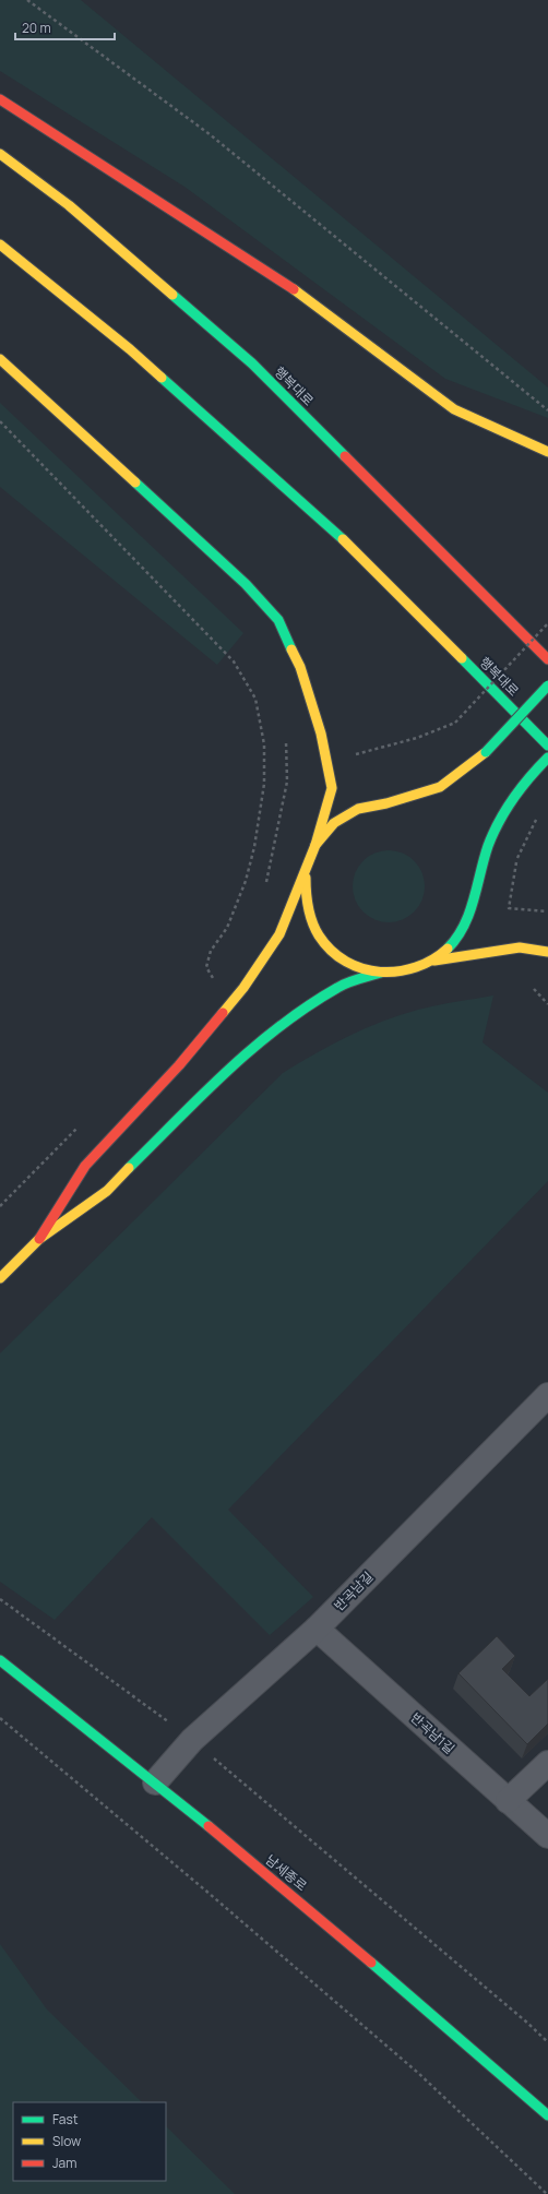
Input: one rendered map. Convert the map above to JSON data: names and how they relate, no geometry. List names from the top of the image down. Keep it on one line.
{"streets":{"main road":["행복대로","남세종로"],"street":["반곡남길","반곡남1길"]},"crossings":[["반곡남길","반곡남1길"],["반곡남길","남세종로"]],"legend":["Fast","Slow","Jam"],"scale_bar":"20 m"}
